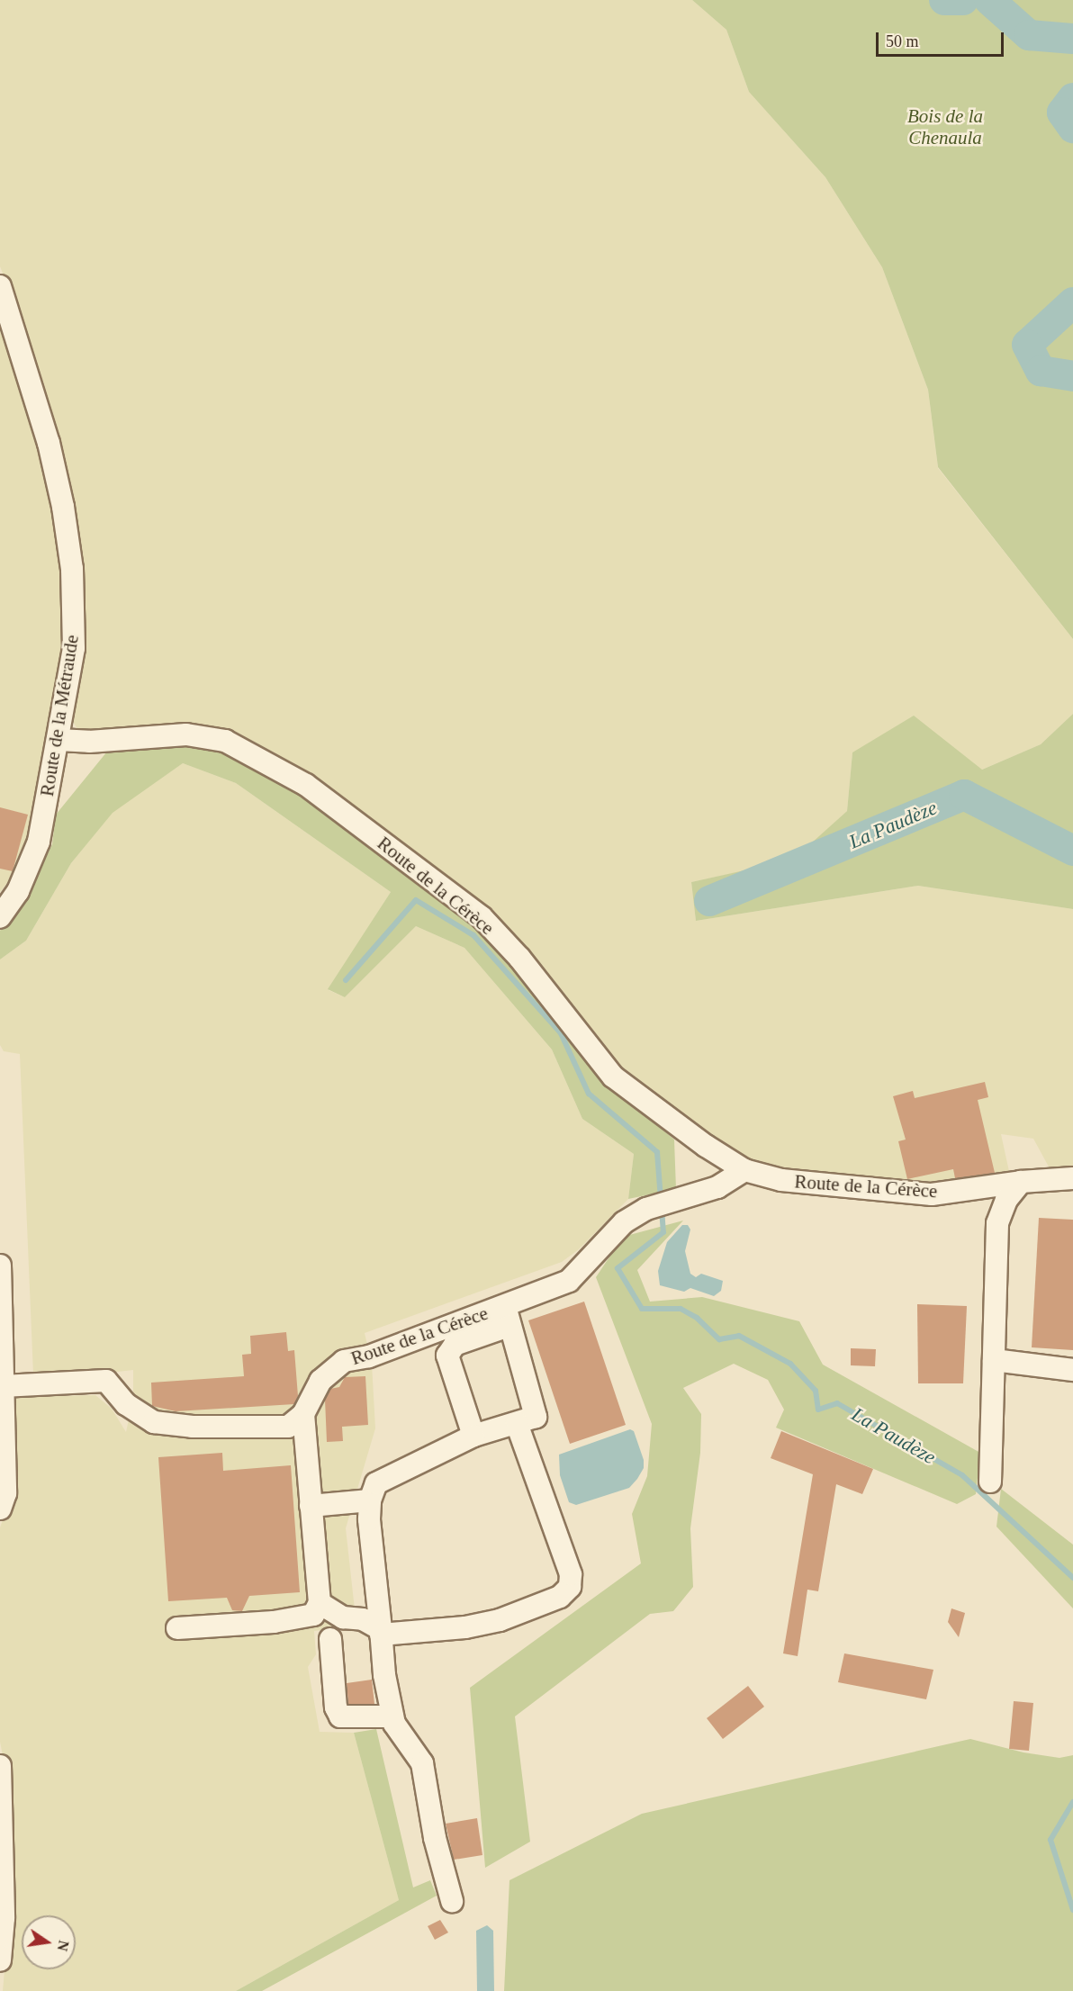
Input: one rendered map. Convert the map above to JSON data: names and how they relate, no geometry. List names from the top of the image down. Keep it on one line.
{"streets":{"street":["Route de la Métraude","Route de la Cérèce"]},"crossings":[["Route de la Métraude","Route de la Cérèce"]],"water":["La Paudèze"],"parks":["Bois de la Chenaula"],"scale_bar":"50 m","north":"right"}
